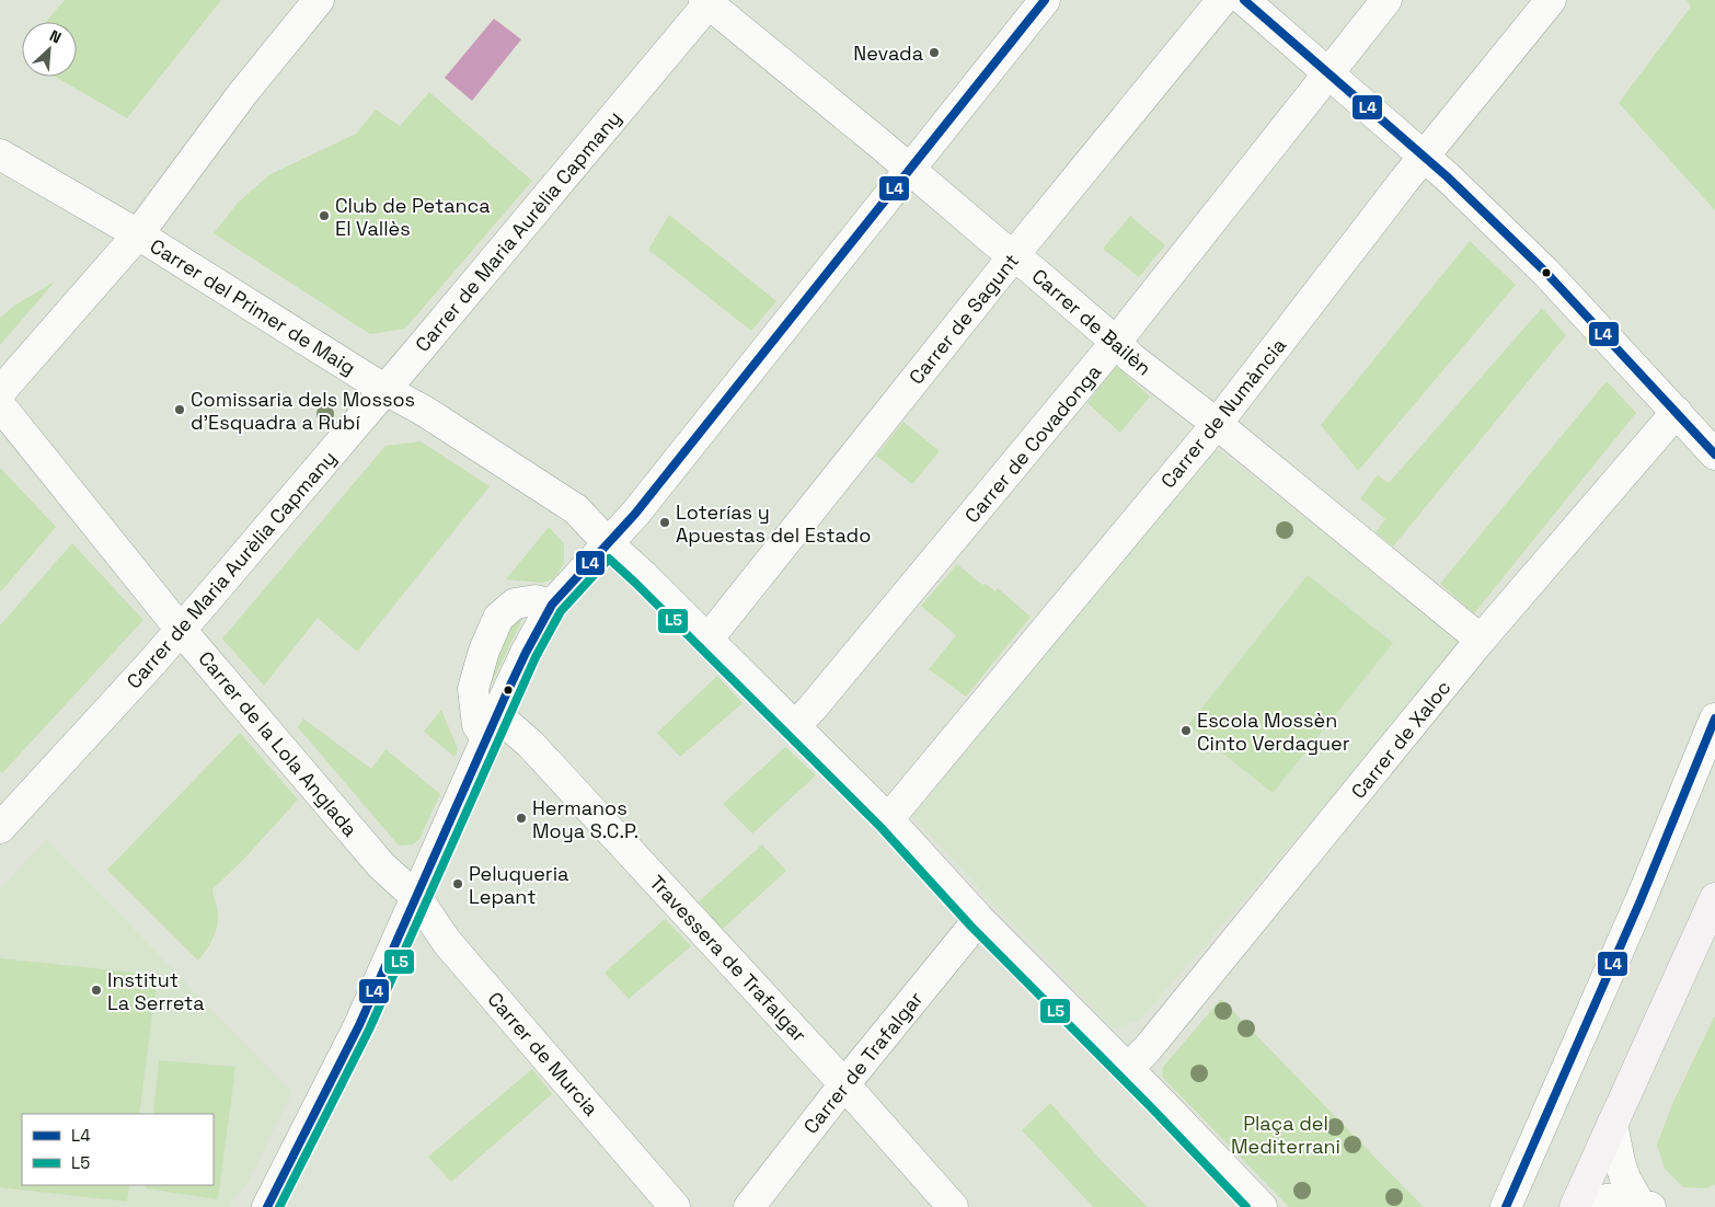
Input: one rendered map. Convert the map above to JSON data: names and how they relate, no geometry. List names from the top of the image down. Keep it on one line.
{"streets":{"street":["Carrer de Maria Aurèlia Capmany","Carrer del Primer de Maig","Carrer de Sagunt","Carrer de Bailèn","Carrer de Numància","Carrer de Covadonga","Carrer de Xaloc","Carrer de la Lola Anglada","Travessera de Trafalgar","Carrer de Murcia","Carrer de Trafalgar"]},"crossings":[["Carrer de Maria Aurèlia Capmany","Carrer del Primer de Maig"],["Carrer de Maria Aurèlia Capmany","Carrer de Bailèn"],["Carrer de Maria Aurèlia Capmany","Carrer de la Lola Anglada"],["Carrer del Primer de Maig","Carrer de Sagunt"],["Carrer del Primer de Maig","Carrer de Numància"],["Carrer del Primer de Maig","Carrer de Covadonga"],["Carrer del Primer de Maig","Carrer de Xaloc"],["Carrer del Primer de Maig","Carrer de Trafalgar"],["Carrer de Sagunt","Carrer de Bailèn"],["Carrer de Bailèn","Carrer de Numància"],["Carrer de Bailèn","Carrer de Covadonga"],["Carrer de Bailèn","Carrer de Xaloc"],["Carrer de la Lola Anglada","Carrer de Murcia"],["Travessera de Trafalgar","Carrer de Trafalgar"]],"parks":["Plaça del Mediterrani"],"places":["Nevada","Club de Petanca El Vallès","Comissaria dels Mossos d'Esquadra a Rubí","Loterías y Apuestas del Estado","Escola Mossèn Cinto Verdaguer","Hermanos Moya S.C.P.","Peluqueria Lepant","Institut La Serreta"],"lines":["transit line L4","transit line L5"],"legend":["L4","L5"],"north":"top right"}
